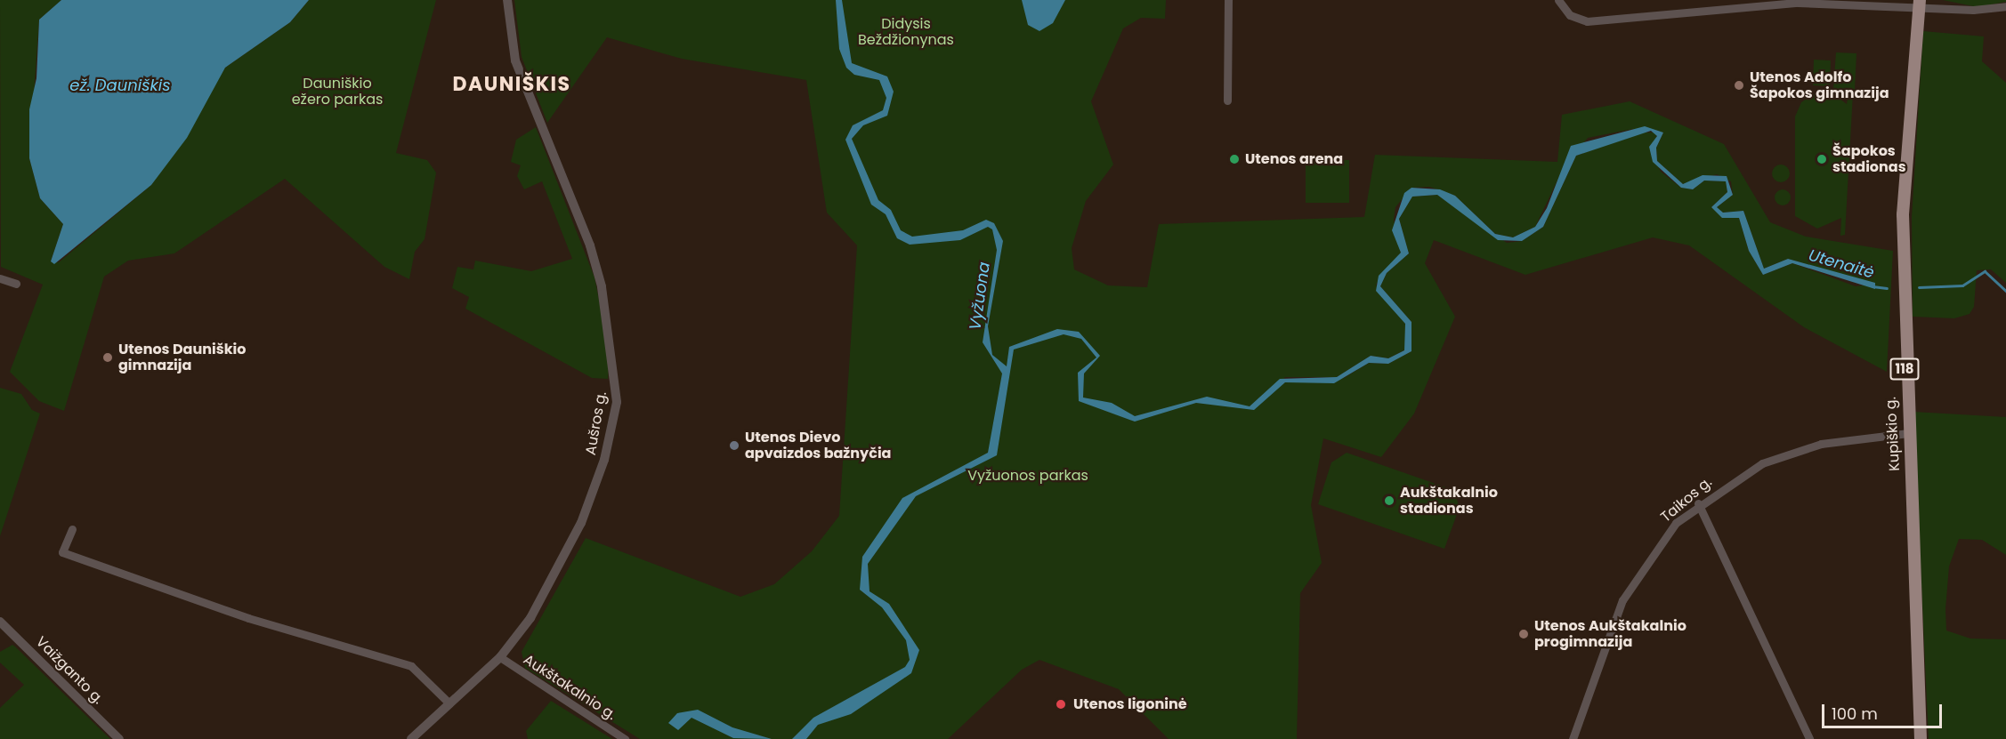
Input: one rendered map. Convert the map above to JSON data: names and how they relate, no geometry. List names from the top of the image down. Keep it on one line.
{"streets":{"main road":["118","Kupiškio g."],"street":["Aušros g.","Taikos g.","Vaižganto g.","Aukštakalnio g."]},"crossings":[["Aušros g.","Aukštakalnio g."],["Kupiškio g.","Taikos g."]],"districts":["DAUNIŠKIS"],"water":["ež. Dauniškis","Utenaitė","Vyžuona"],"parks":["Didysis Beždžionynas","Dauniškio ežero parkas","Vyžuonos parkas"],"places":["Utenos Adolfo Šapokos gimnazija","Utenos arena","Šapokos stadionas","Utenos Dauniškio gimnazija","Utenos Dievo apvaizdos bažnyčia","Aukštakalnio stadionas","Utenos Aukštakalnio progimnazija","Utenos ligoninė"],"scale_bar":"100 m"}
